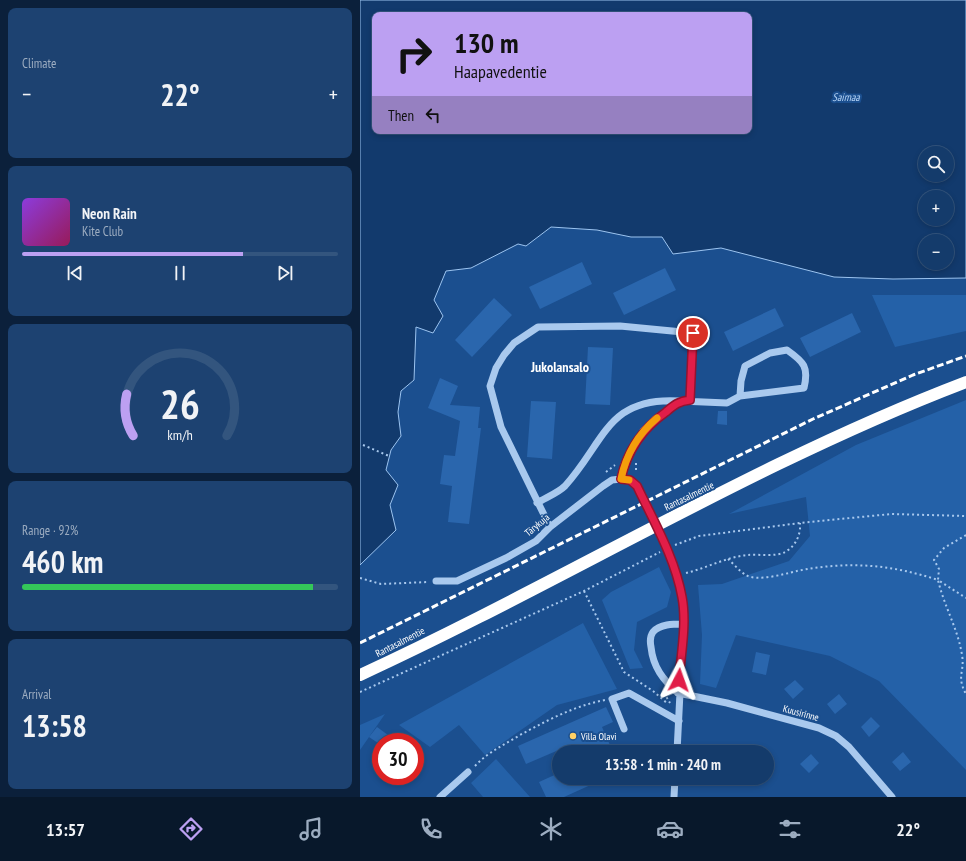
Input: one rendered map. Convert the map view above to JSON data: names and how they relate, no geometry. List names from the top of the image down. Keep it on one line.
{"streets":{"highway":["Rantasalmentie"],"street":["Tärykuja","Kuusirinne"]},"districts":["Jukolansalo"],"water":["Saimaa"],"places":["Villa Olavi"],"page":{"tile":["Climate",["Range · 92%","460 km"],["Arrival","13:58"]],"turn":["130 m","Haapavedentie"],"heat":["−","22°","+"],"then":"Then","map_buttons":["+","−"],"song":["Neon Rain","Kite Club"],"limit":"30","trip":"13:58 · 1 min · 240 m","tabs":["13:57","22°"],"gauge":["26","km/h"]}}
